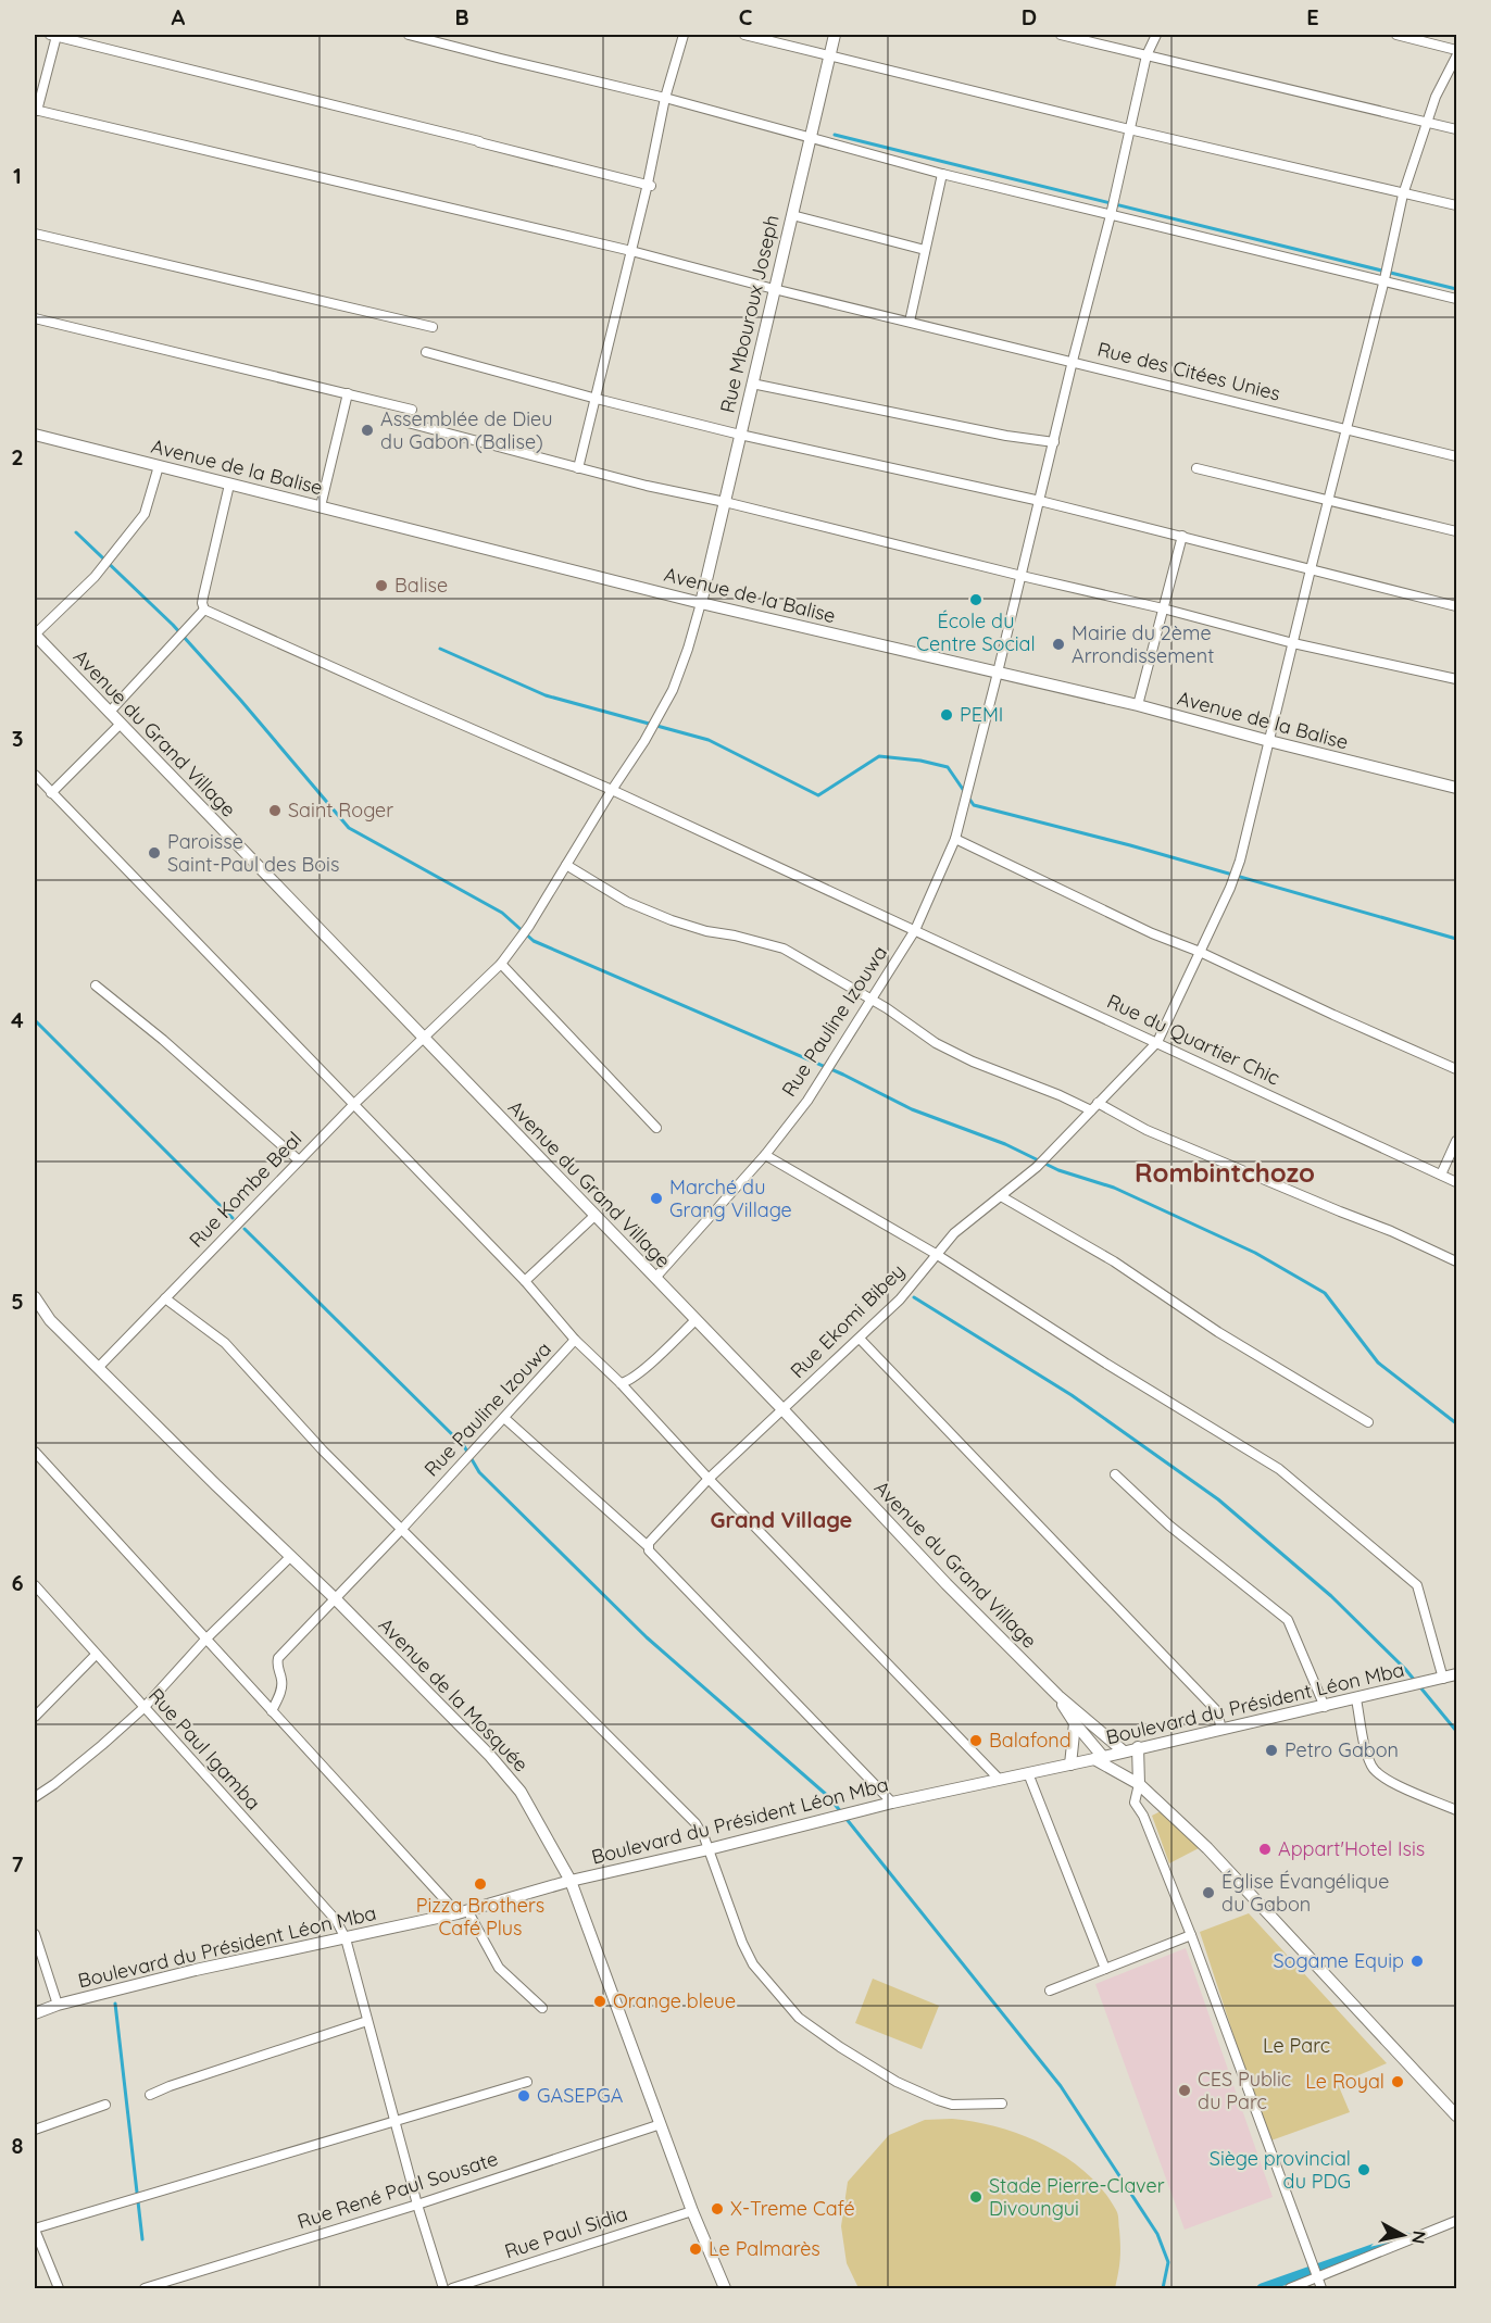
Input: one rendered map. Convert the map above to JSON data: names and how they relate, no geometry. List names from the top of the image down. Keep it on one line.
{"streets":{"street":["Rue Mbouroux Joseph","Rue des Citées Unies","Avenue de la Balise","Avenue du Grand Village","Rue Pauline Izouwa","Rue du Quartier Chic","Rue Kombe Beal","Rue Ekomi Bibey","Avenue de la Mosquée","Boulevard du Président Léon Mba","Rue Paul Igamba","Rue René Paul Sousate","Rue Paul Sidia"]},"crossings":[["Rue Mbouroux Joseph","Avenue de la Balise"],["Rue Mbouroux Joseph","Rue Kombe Beal"],["Rue des Citées Unies","Avenue de la Balise"],["Rue des Citées Unies","Rue Pauline Izouwa"],["Rue des Citées Unies","Rue Ekomi Bibey"],["Avenue de la Balise","Rue Kombe Beal"],["Avenue de la Balise","Rue Ekomi Bibey"],["Avenue du Grand Village","Rue Pauline Izouwa"],["Avenue du Grand Village","Rue Kombe Beal"],["Avenue du Grand Village","Rue Ekomi Bibey"],["Avenue du Grand Village","Boulevard du Président Léon Mba"],["Rue Pauline Izouwa","Rue du Quartier Chic"],["Rue Pauline Izouwa","Rue Kombe Beal"],["Rue Pauline Izouwa","Avenue de la Mosquée"],["Rue du Quartier Chic","Rue Kombe Beal"],["Rue du Quartier Chic","Rue Ekomi Bibey"],["Rue Kombe Beal","Avenue de la Mosquée"],["Avenue de la Mosquée","Boulevard du Président Léon Mba"],["Avenue de la Mosquée","Rue René Paul Sousate"],["Avenue de la Mosquée","Rue Paul Sidia"],["Boulevard du Président Léon Mba","Rue Paul Igamba"],["Rue Paul Igamba","Rue René Paul Sousate"]],"districts":["Rombintchozo","Grand Village"],"parks":["Le Parc"],"places":["Assemblée de Dieu du Gabon (Balise)","Balise","École du Centre Social","Mairie du 2ème Arrondissement","PEMI","Saint Roger","Paroisse Saint-Paul des Bois","Marché du Grang Village","Balafond","Petro Gabon","Appart'Hotel Isis","Pizza Brothers Café Plus","Église Évangélique du Gabon","Sogame Equip","Orange bleue","Le Royal","CES Public du Parc","GASEPGA","Siège provincial du PDG","Stade Pierre-Claver Divoungui","X-Treme Café","Le Palmarès"],"north":"right","grid":{"columns":["A","B","C","D","E"],"rows":["1","2","3","4","5","6","7","8"]}}
